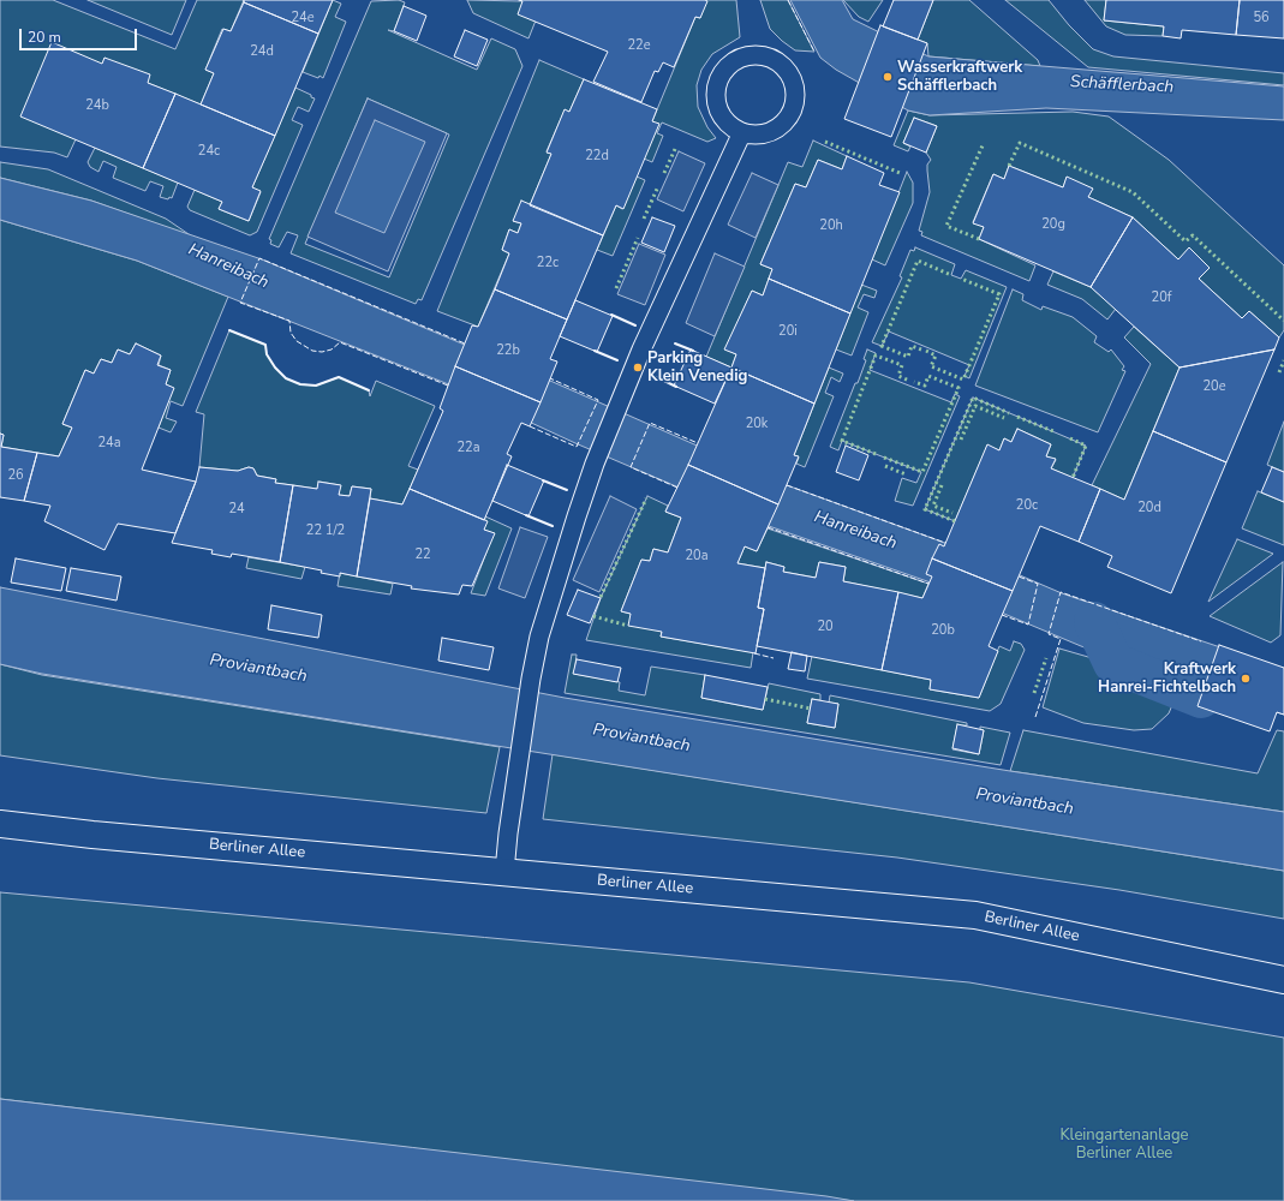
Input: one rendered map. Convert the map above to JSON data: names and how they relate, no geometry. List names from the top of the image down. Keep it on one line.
{"streets":{"main road":["Berliner Allee"]},"water":["Schäfflerbach","Hanreibach","Proviantbach"],"parks":["Kleingartenanlage Berliner Allee"],"places":["Wasserkraftwerk Schäfflerbach","Parking Klein Venedig","Kraftwerk Hanrei-Fichtelbach"],"house_numbers":["24e","56","22e","24d","24b","24c","22d","20g","20h","22c","20f","20i","22b","20e","20k","24a","22a","26","20c","20d","24","22 1/2","22","20a","20","20b"],"scale_bar":"20 m"}
